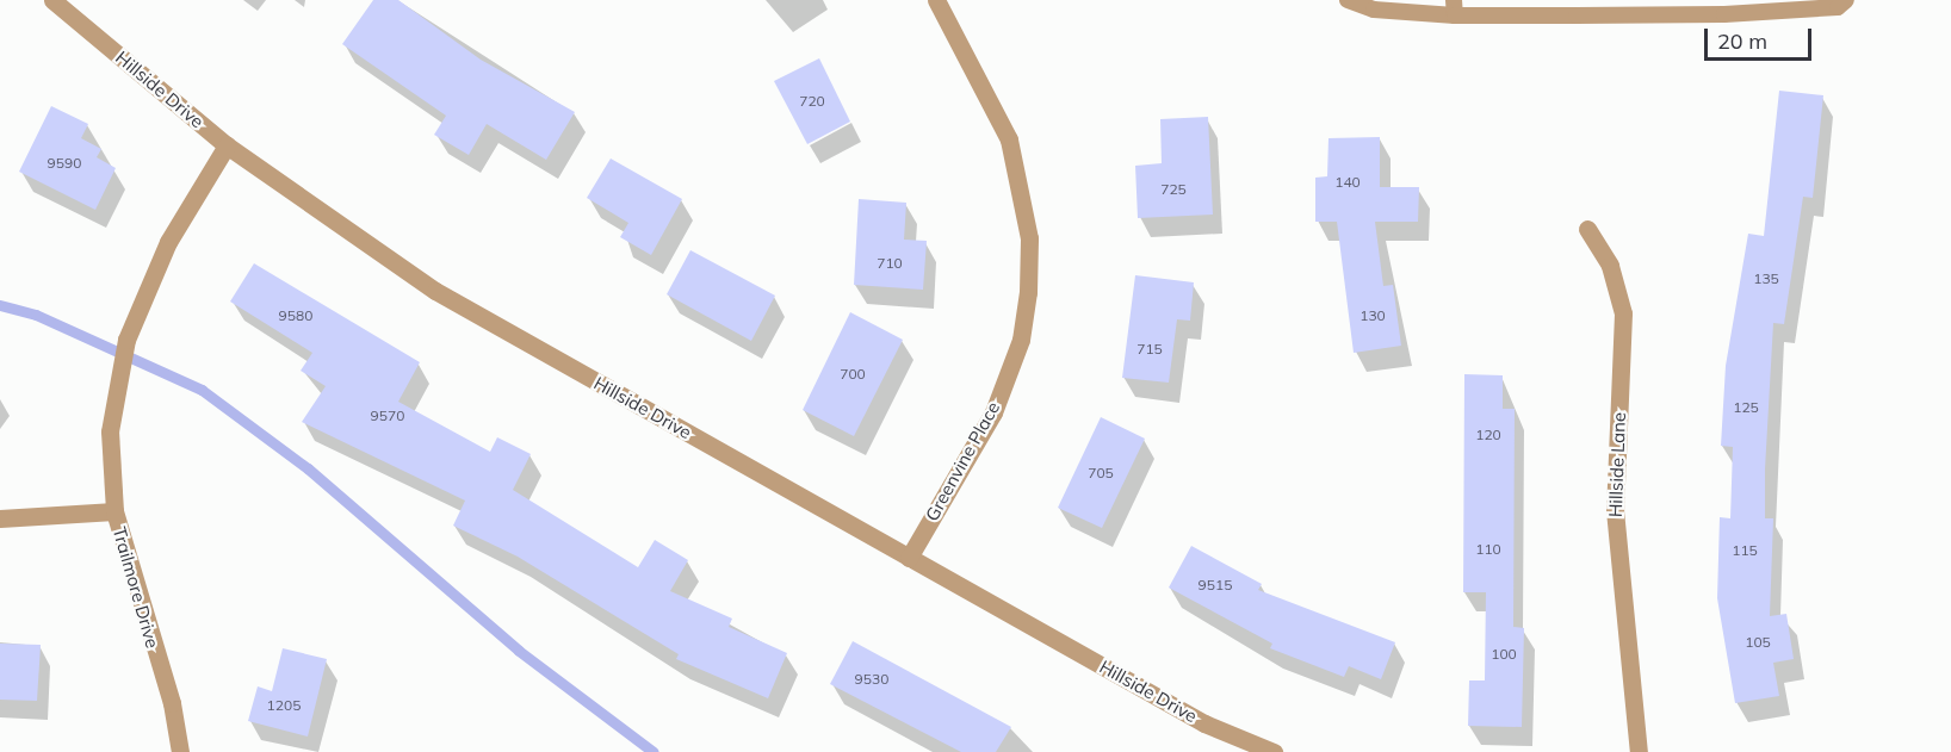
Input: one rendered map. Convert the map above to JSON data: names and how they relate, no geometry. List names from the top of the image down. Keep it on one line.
{"streets":{"street":["Hillside Drive","Greenvine Place","Hillside Lane","Trailmore Drive"]},"crossings":[["Hillside Drive","Greenvine Place"],["Hillside Drive","Trailmore Drive"]],"house_numbers":["720","9590","140","725","710","135","9580","130","715","700","125","9570","120","705","110","115","9515","105","100","9530","1205"],"scale_bar":"20 m"}
